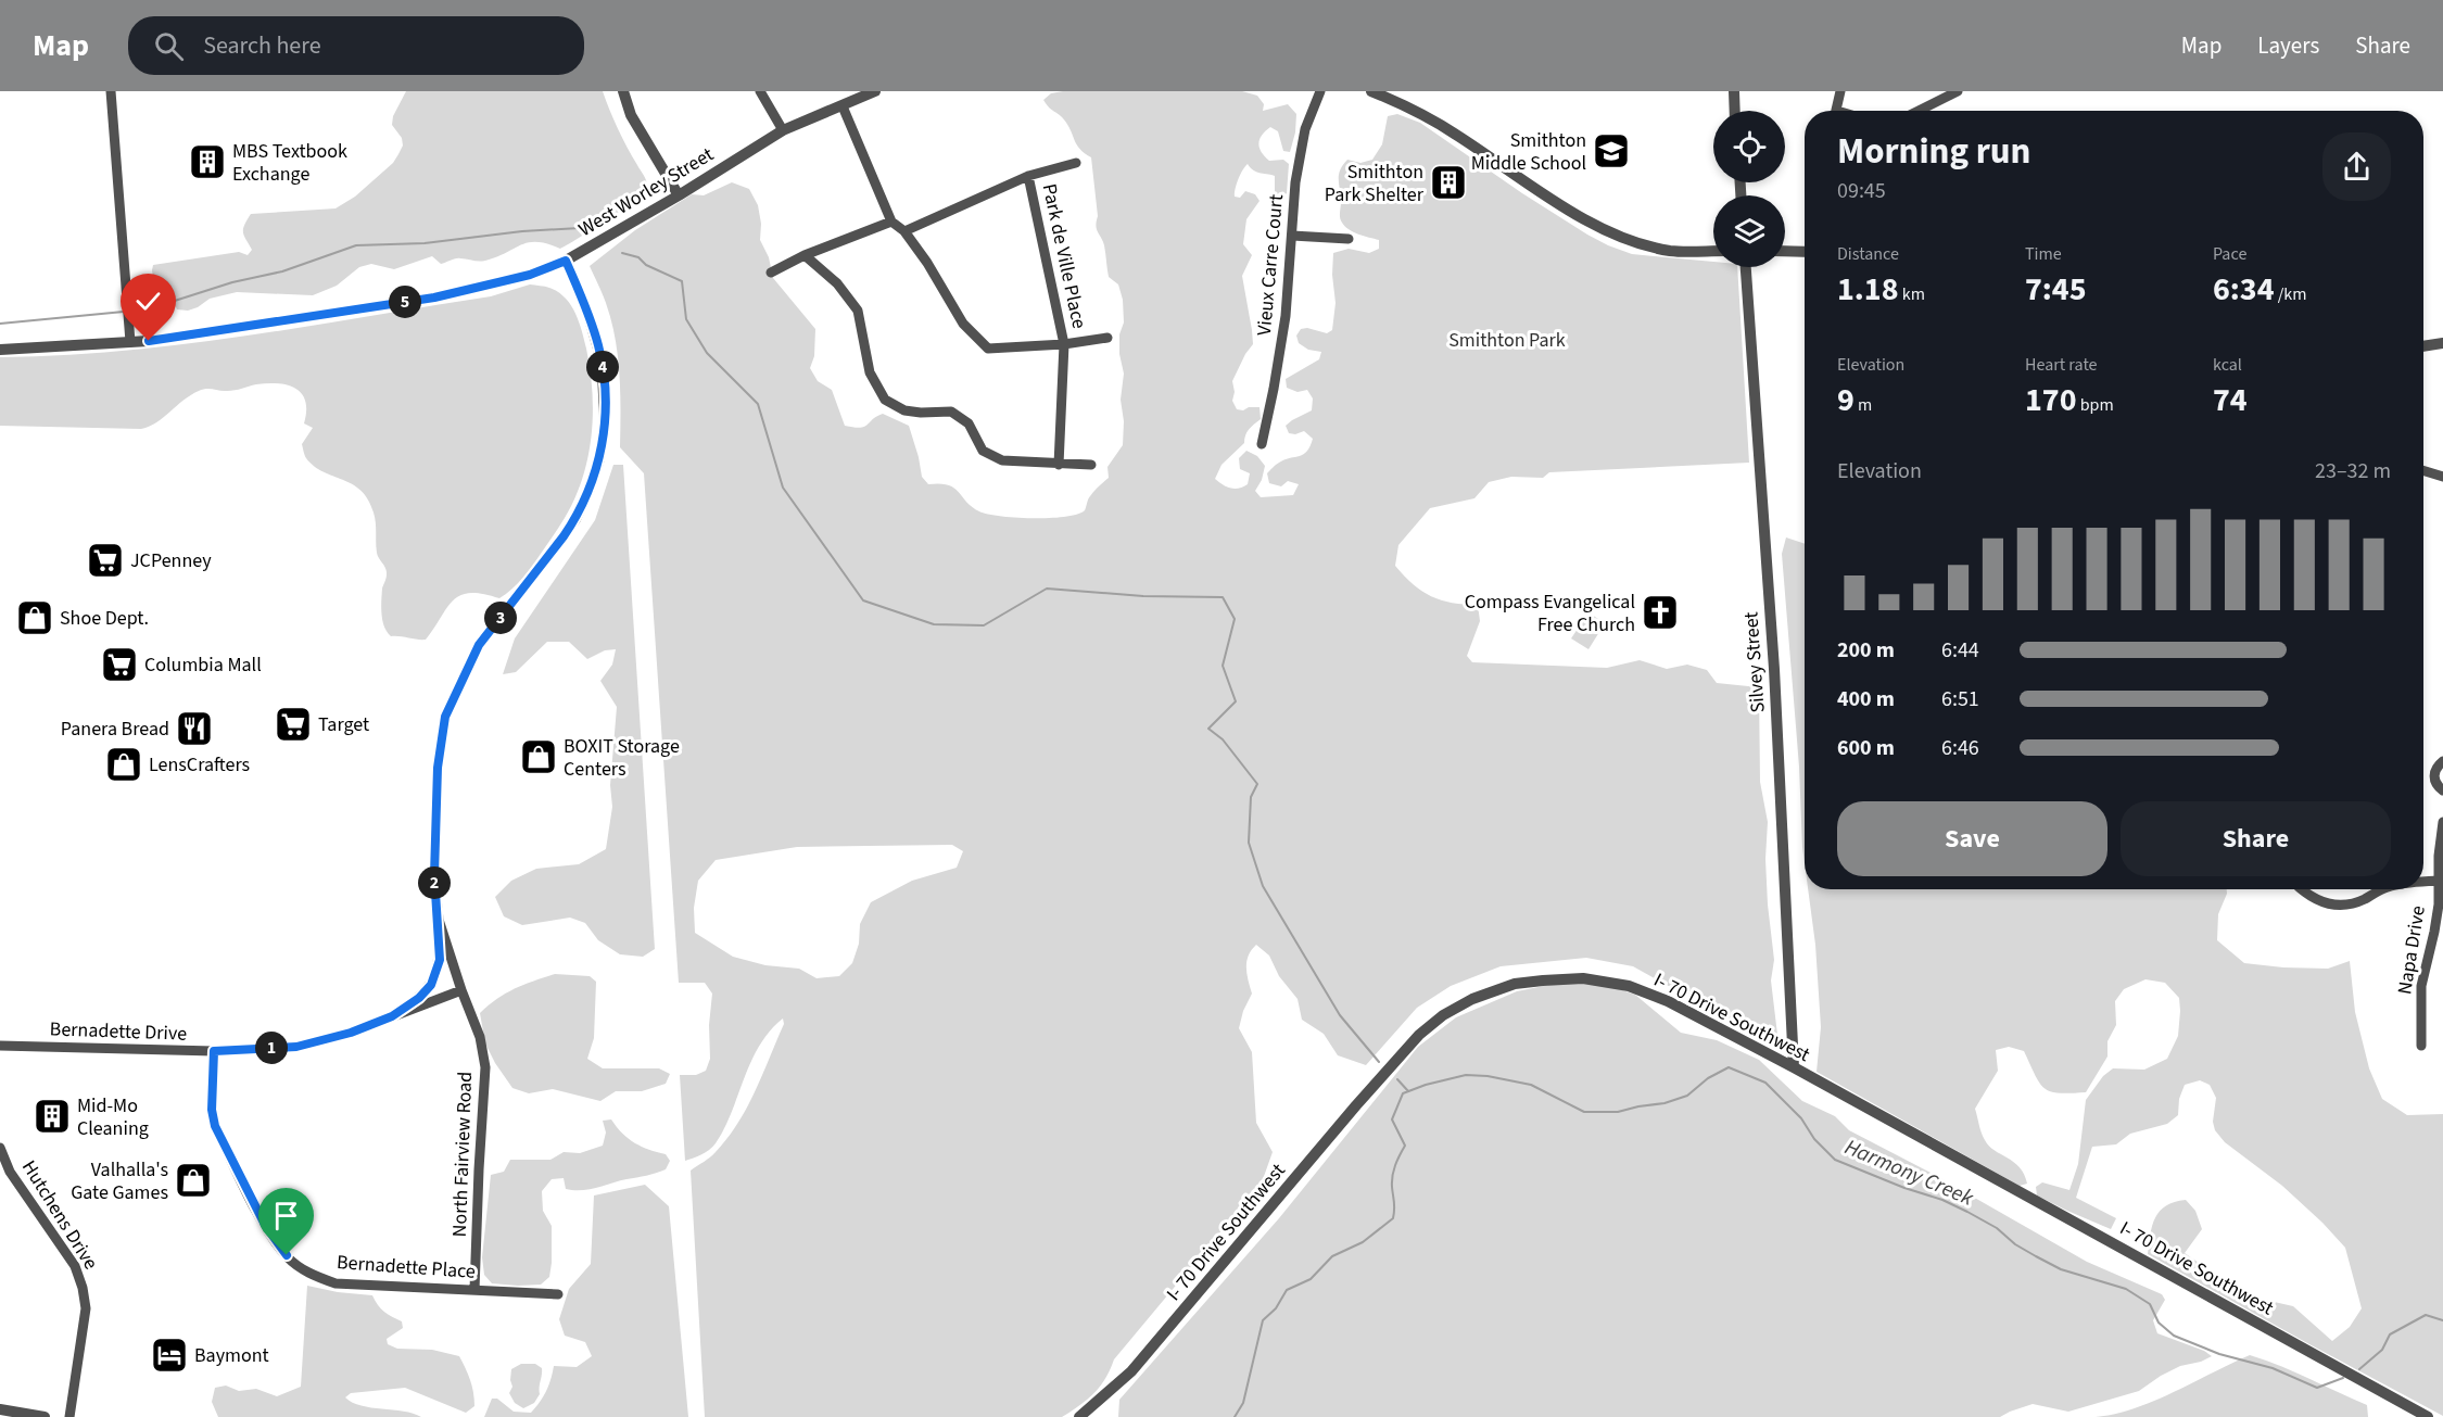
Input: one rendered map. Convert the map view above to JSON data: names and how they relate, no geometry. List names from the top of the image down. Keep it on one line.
{"streets":{"street":["West Worley Street","Park de Ville Place","Vieux Carre Court","Silvey Street","Napa Drive","I- 70 Drive Southwest","Bernadette Drive","North Fairview Road","Hutchens Drive","Bernadette Place"]},"crossings":[["West Worley Street","North Fairview Road"],["Silvey Street","I- 70 Drive Southwest"],["Bernadette Drive","North Fairview Road"],["Bernadette Drive","Bernadette Place"],["North Fairview Road","Bernadette Place"]],"water":["Harmony Creek"],"parks":["Smithton Park"],"places":{"school or university":["Smithton Middle School"],"building":["MBS Textbook Exchange","Smithton Park Shelter","Mid-Mo Cleaning"],"supermarket":["JCPenney","Columbia Mall","Target"],"church":["Compass Evangelical Free Church"],"shop":["Shoe Dept.","BOXIT Storage Centers","LensCrafters","Valhalla's Gate Games"],"restaurant":["Panera Bread"],"hotel":["Baymont"]},"page":{"header":"Map","search":"Search here","nav":["Map","Layers","Share"],"heading":["Morning run","09:45"],"stats":[["Distance","1.18 km"],["Time","7:45"],["Pace","6:34 /km"],["Elevation","9 m"],["Heart rate","170 bpm"],["kcal","74"]],"pins":["5","4","3","2","1"],"chart":["Elevation","23–32 m"],"list":[{"name":"200 m","note":"6:44"},{"name":"400 m","note":"6:51"},{"name":"600 m","note":"6:46"}],"buttons":["Save","Share"]}}
